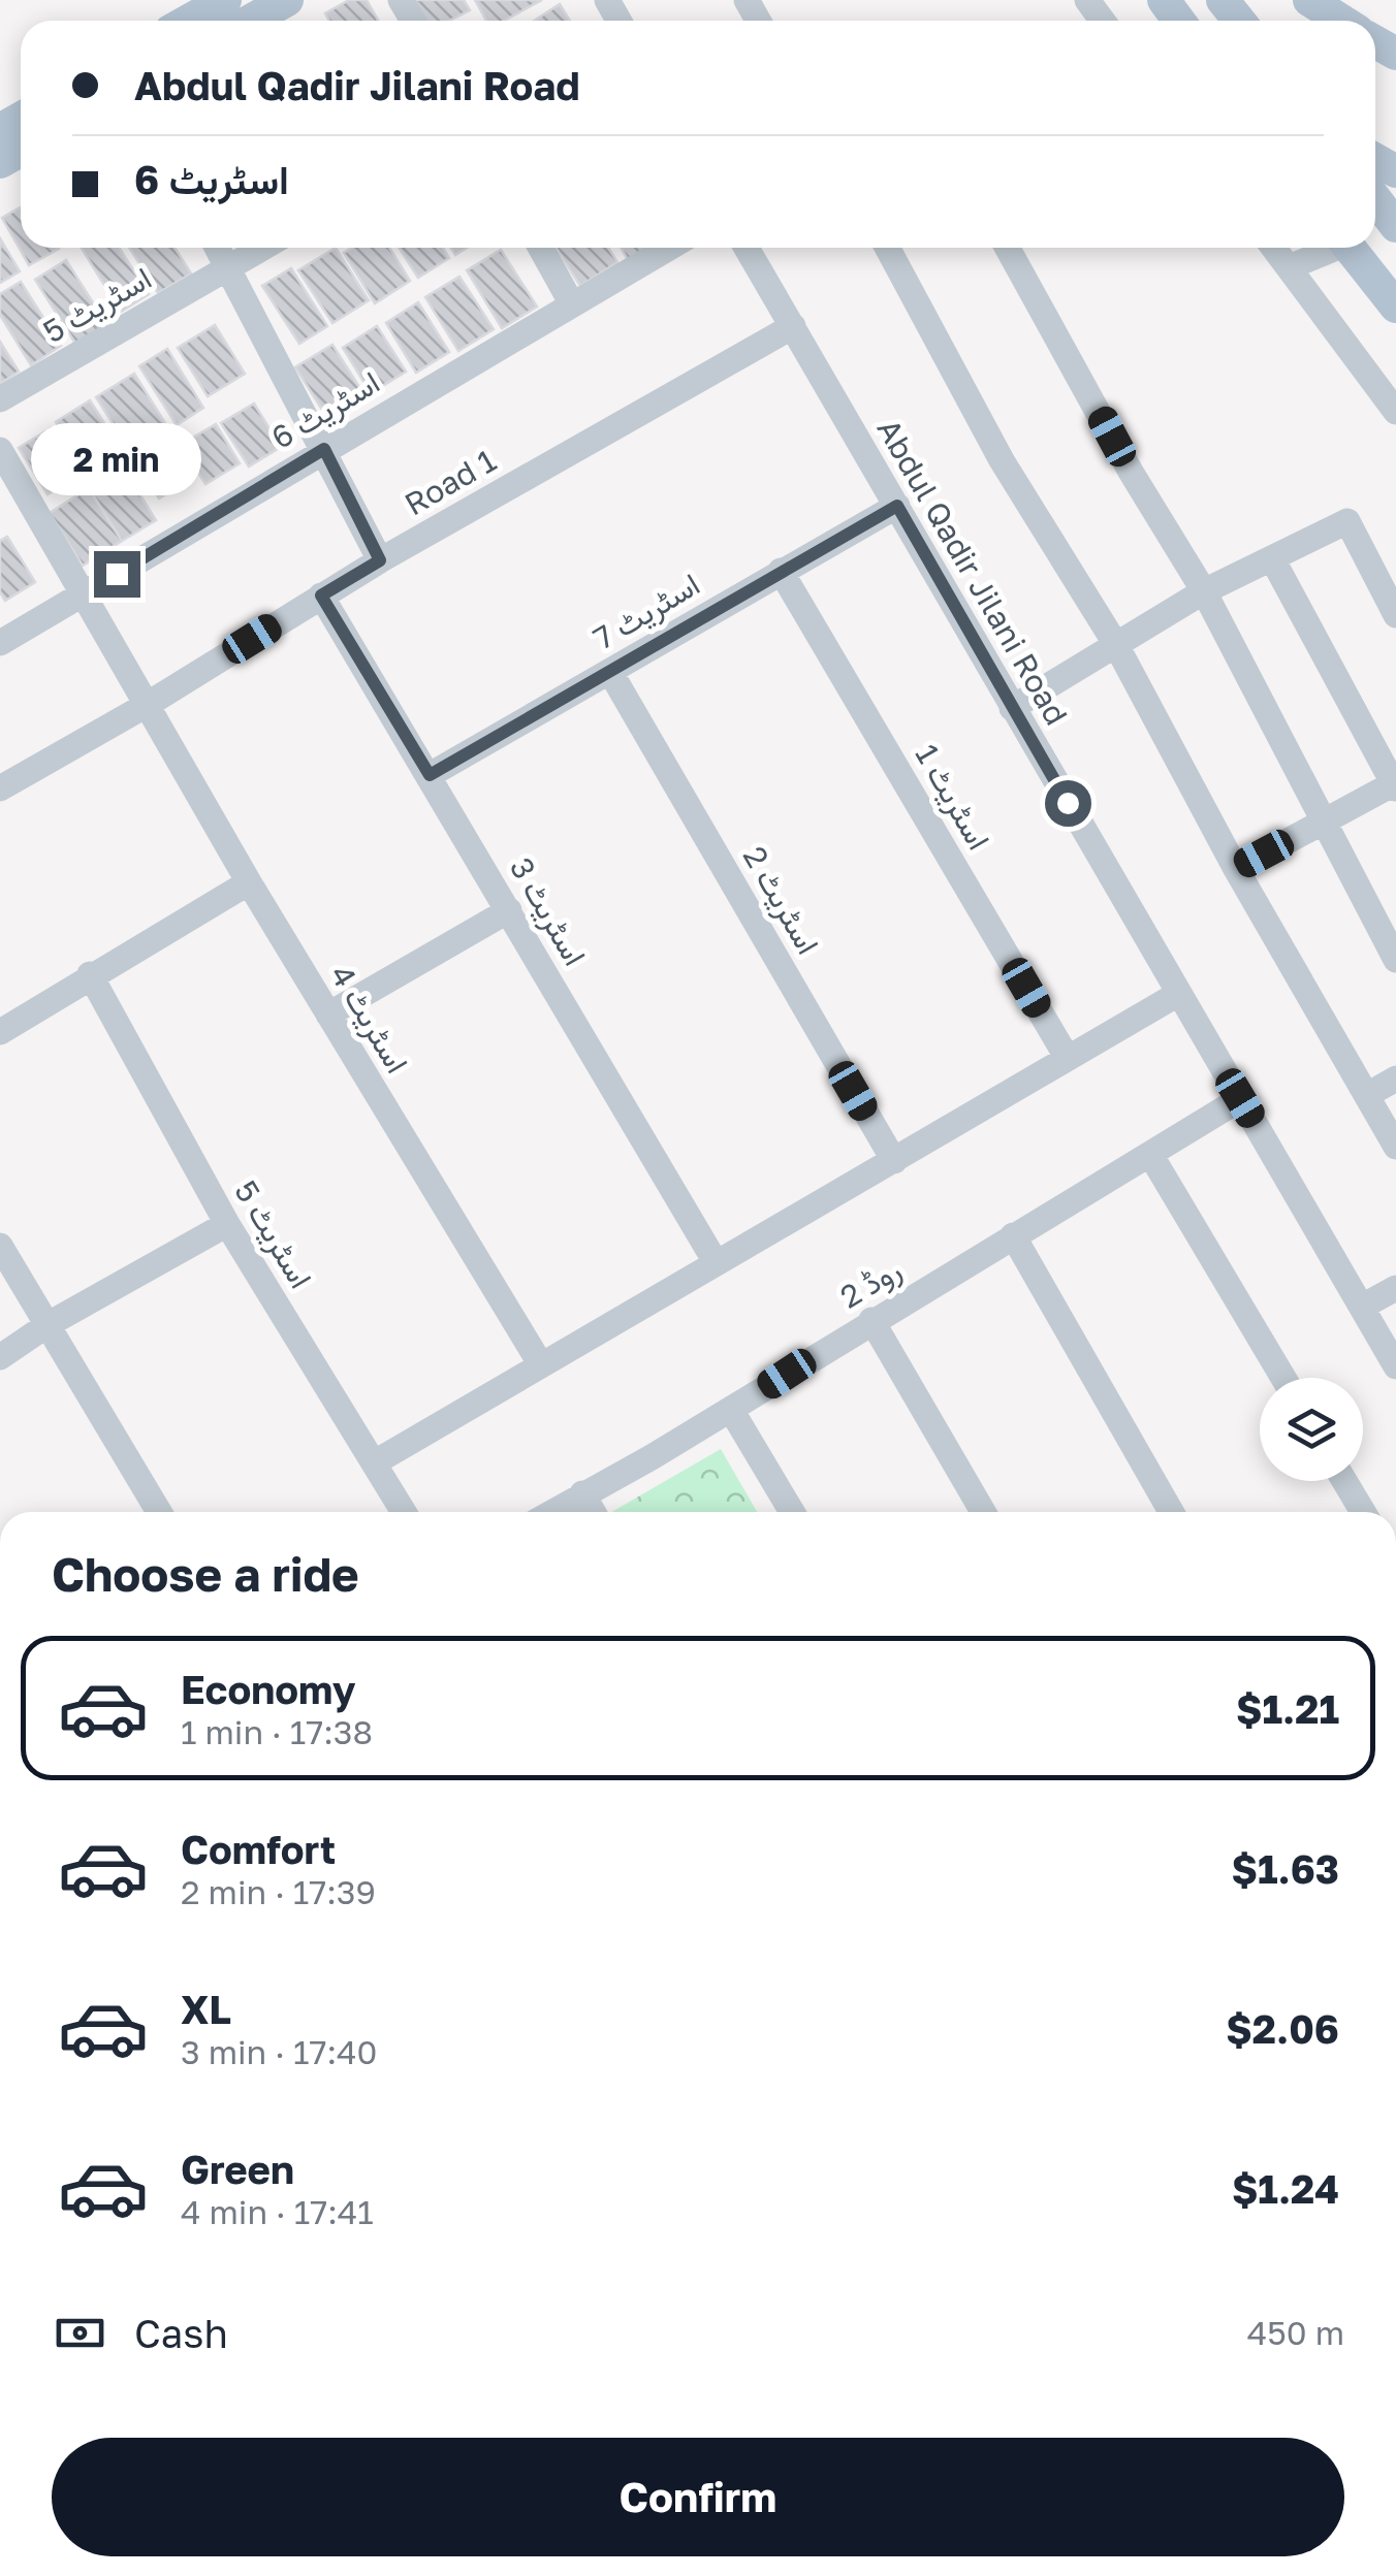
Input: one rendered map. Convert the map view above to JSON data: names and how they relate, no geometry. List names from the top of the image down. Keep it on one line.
{"streets":{"street":["اسٹریٹ 5","اسٹریٹ 6","Road 1","Abdul Qadir Jilani Road","اسٹریٹ 7","اسٹریٹ 1","اسٹریٹ 2","اسٹریٹ 3","اسٹریٹ 4","روڈ 2"]},"crossings":[["Road 1","Abdul Qadir Jilani Road"],["Road 1","اسٹریٹ 3"],["Road 1","اسٹریٹ 4"],["Abdul Qadir Jilani Road","اسٹریٹ 7"],["Abdul Qadir Jilani Road","روڈ 2"],["اسٹریٹ 7","اسٹریٹ 1"],["اسٹریٹ 7","اسٹریٹ 2"],["اسٹریٹ 7","اسٹریٹ 3"]],"page":{"banner":["Abdul Qadir Jilani Road","اسٹریٹ 6"],"bubble":"2 min","heading":"Choose a ride","list":[{"name":"Economy","note":"1 min · 17:38","value":"$1.21"},{"name":"Comfort","note":"2 min · 17:39","value":"$1.63"},{"name":"XL","note":"3 min · 17:40","value":"$2.06"},{"name":"Green","note":"4 min · 17:41","value":"$1.24"}],"pay":["Cash","450 m"],"buttons":"Confirm"}}
